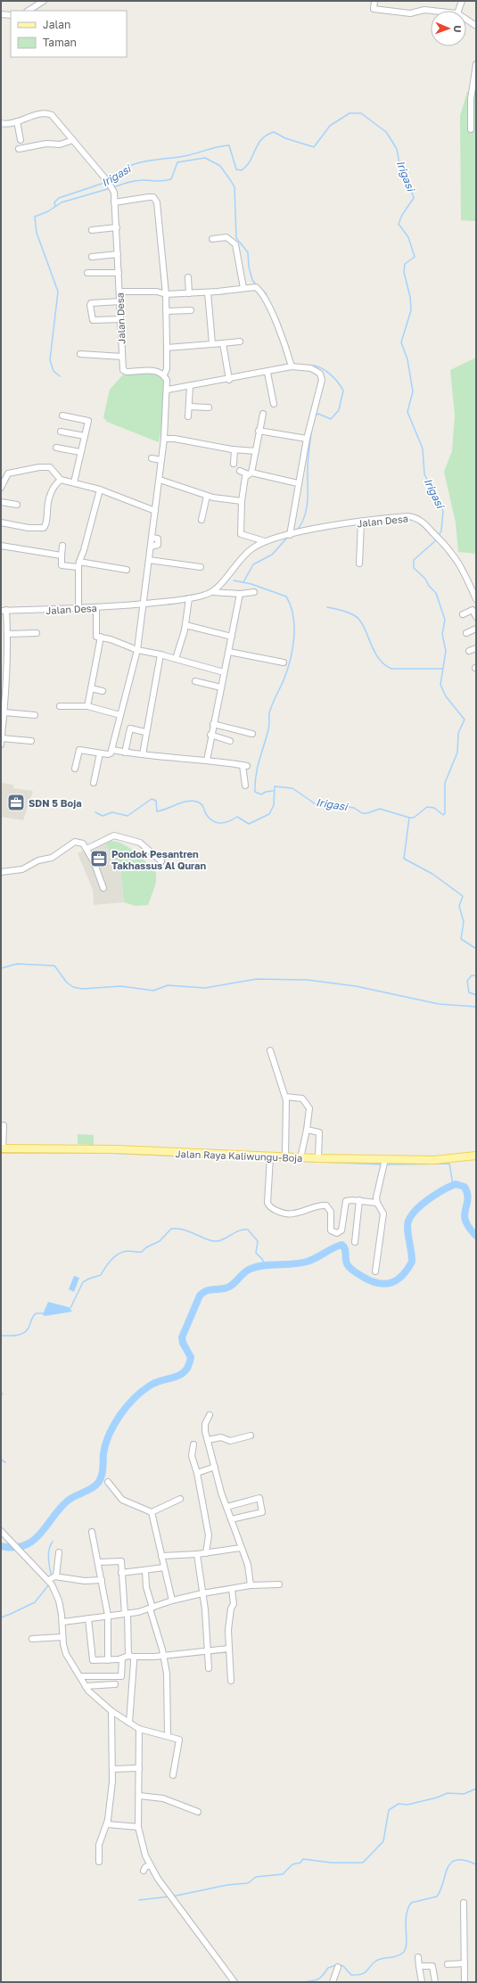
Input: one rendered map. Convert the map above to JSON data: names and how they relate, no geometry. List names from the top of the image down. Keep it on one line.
{"streets":{"main road":["Jalan Raya Kaliwungu-Boja"],"street":["Jalan Desa"]},"water":["Irigasi"],"places":{"office":["SDN 5 Boja","Pondok Pesantren Takhassus Al Quran"]},"legend":["Jalan","Taman"],"north":"right"}
